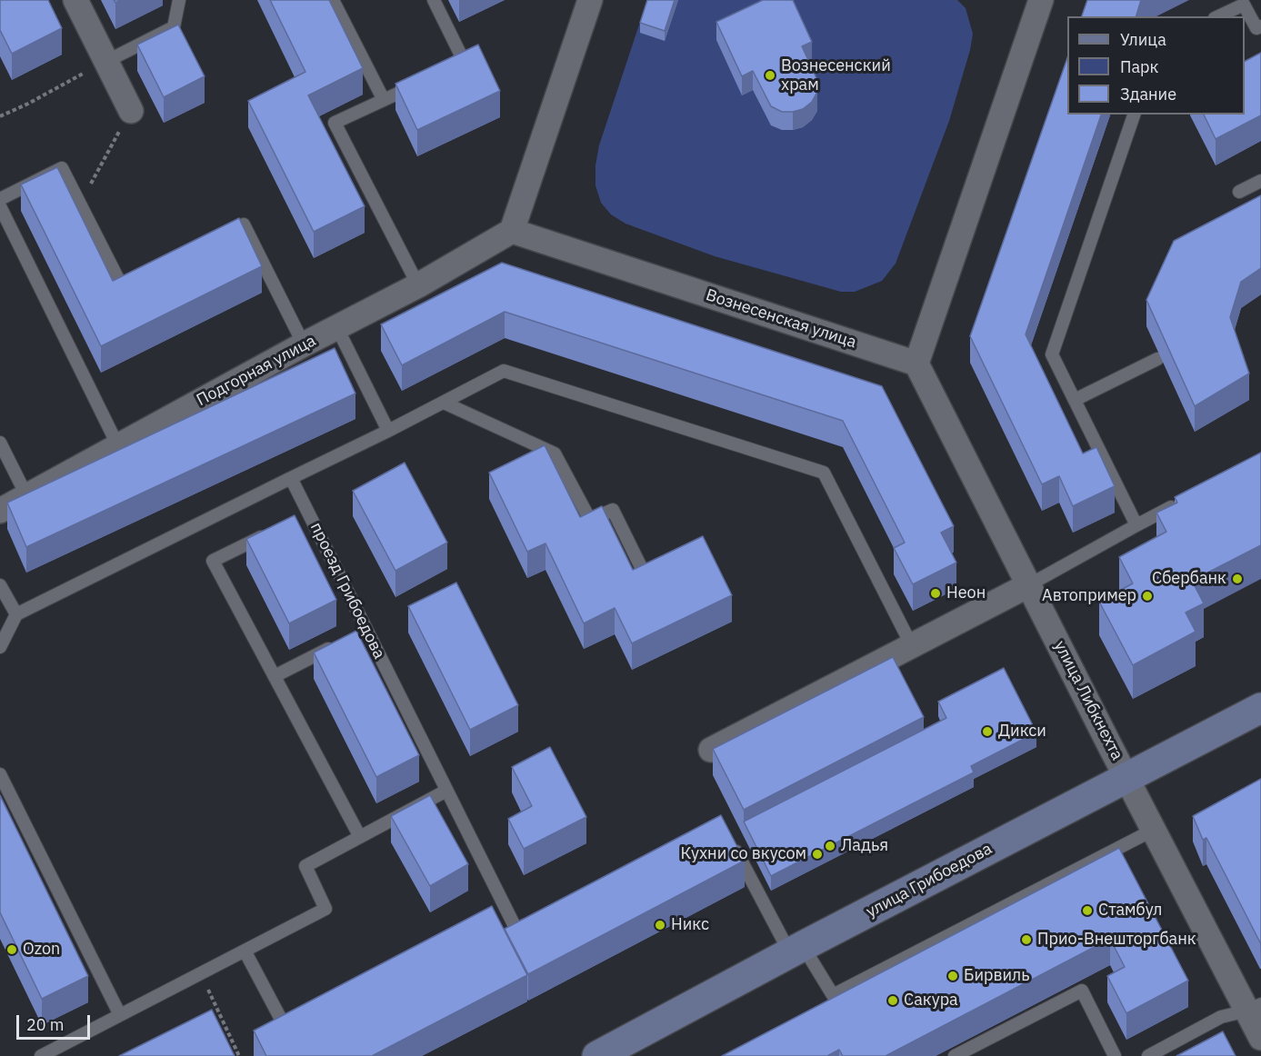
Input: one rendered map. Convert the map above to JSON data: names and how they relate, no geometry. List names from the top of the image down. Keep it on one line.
{"streets":{"main road":["улица Грибоедова"],"street":["Вознесенская улица","Подгорная улица","улица Либкнехта"],"lane":["проезд Грибоедова"]},"crossings":[["Вознесенская улица","Подгорная улица"],["Вознесенская улица","улица Либкнехта"],["улица Либкнехта","улица Грибоедова"]],"places":["Вознесенский храм","Сбербанк","Неон","Автопример","Дикси","Ладья","Кухни со вкусом","Стамбул","Никс","Прио-Внешторгбанк","Ozon","Бирвиль","Сакура"],"legend":["Улица","Парк","Здание"],"scale_bar":"20 m"}
